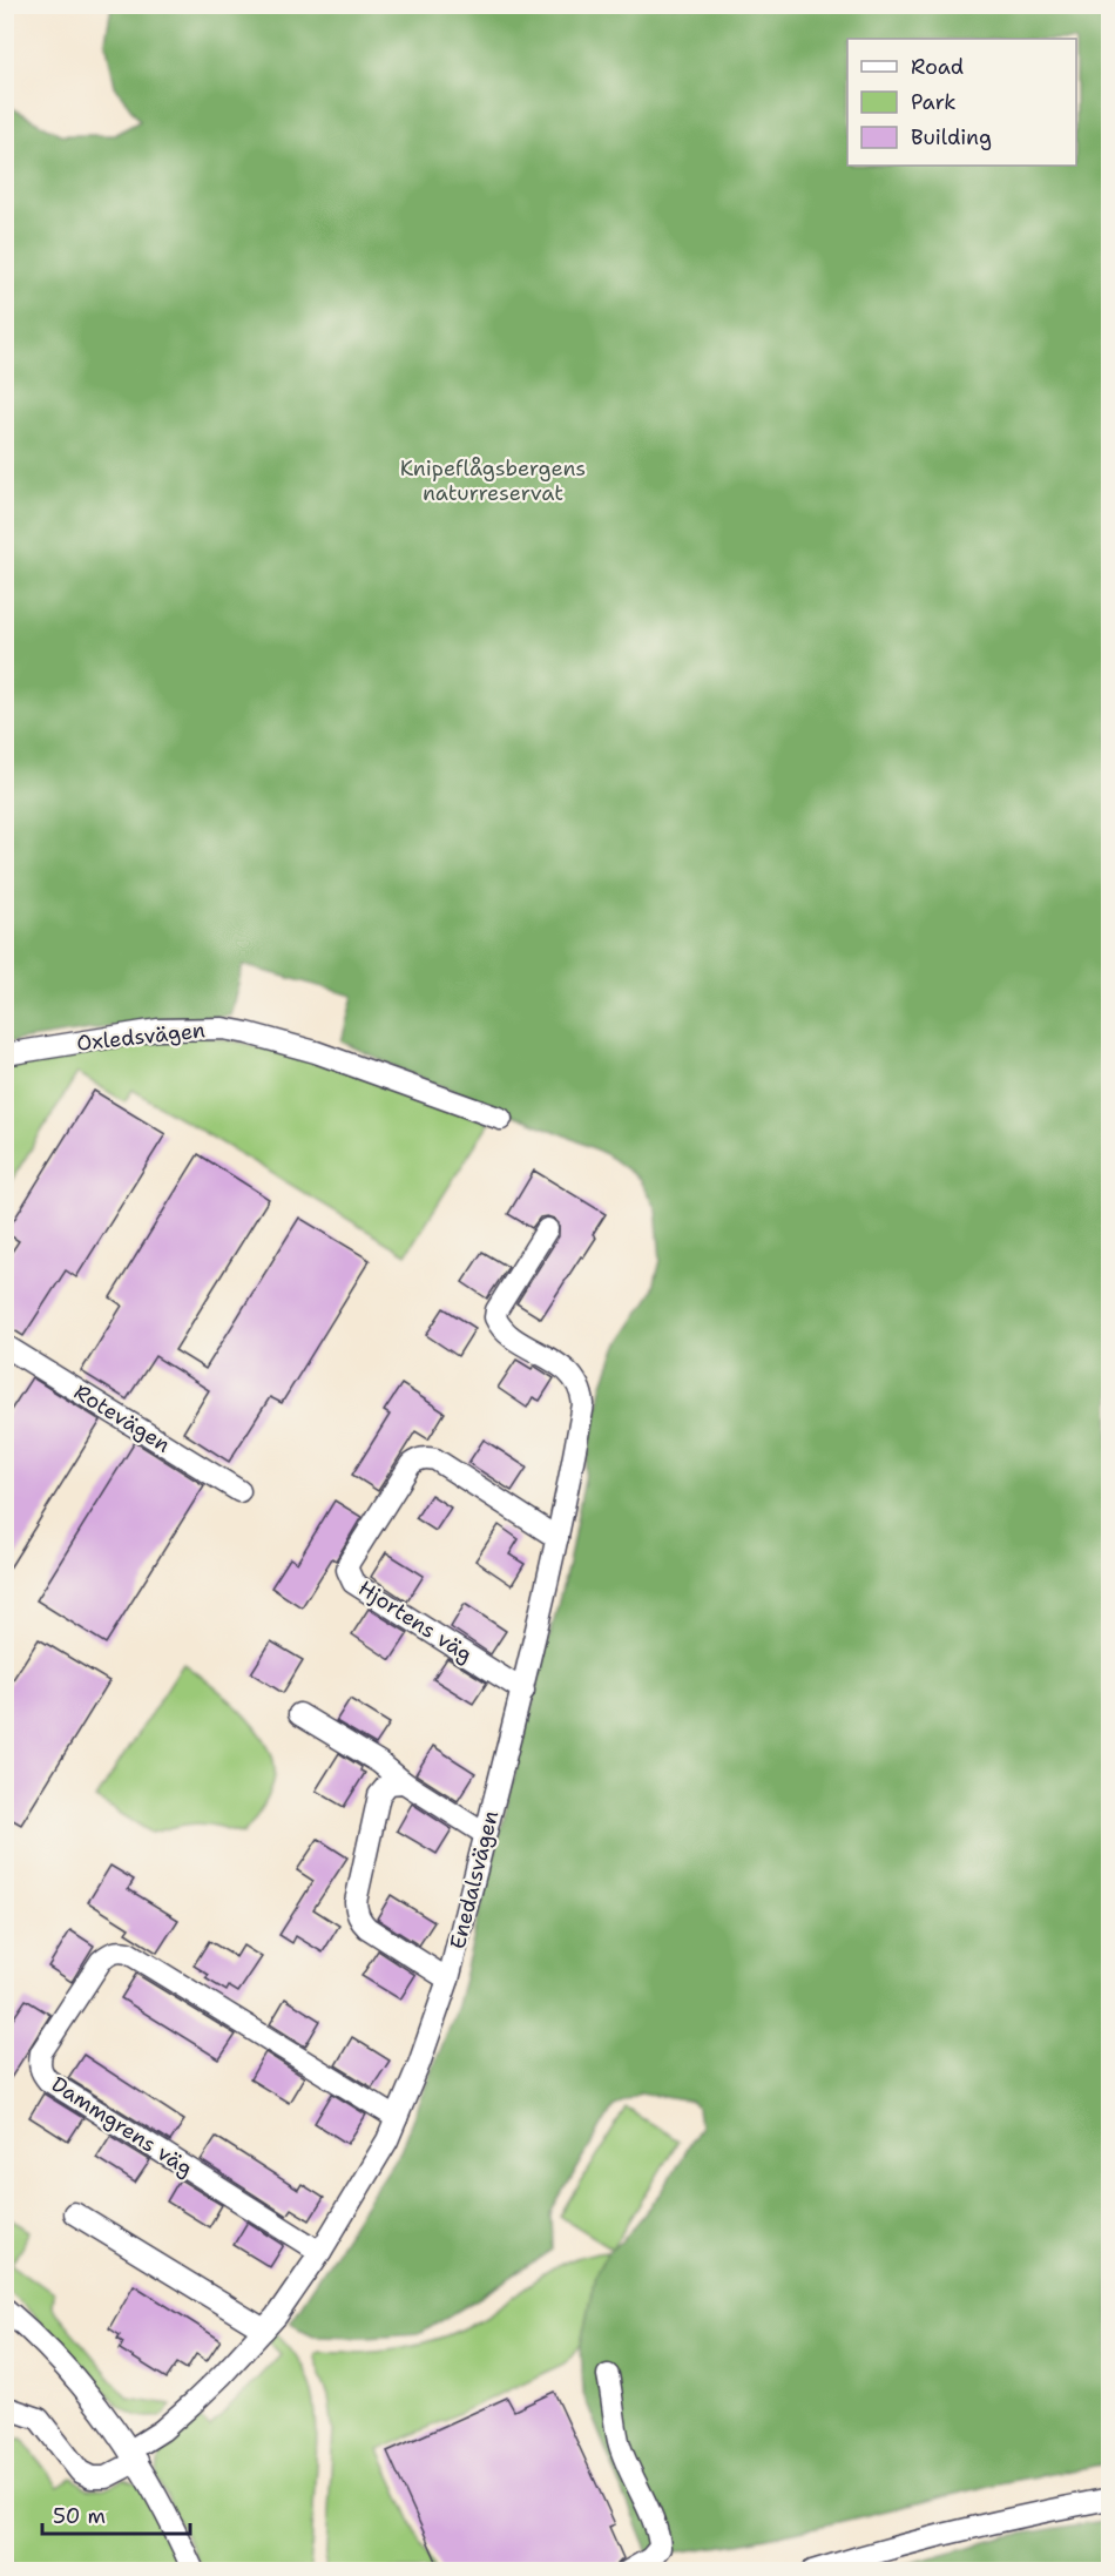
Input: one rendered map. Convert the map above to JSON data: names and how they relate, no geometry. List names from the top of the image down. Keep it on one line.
{"streets":{"street":["Oxledsvägen","Rotevägen","Hjortens väg","Enedalsvägen","Dammgrens väg"]},"crossings":[["Hjortens väg","Enedalsvägen"],["Enedalsvägen","Dammgrens väg"]],"parks":["Knipeflågsbergens naturreservat"],"legend":["Road","Park","Building"],"scale_bar":"50 m"}
